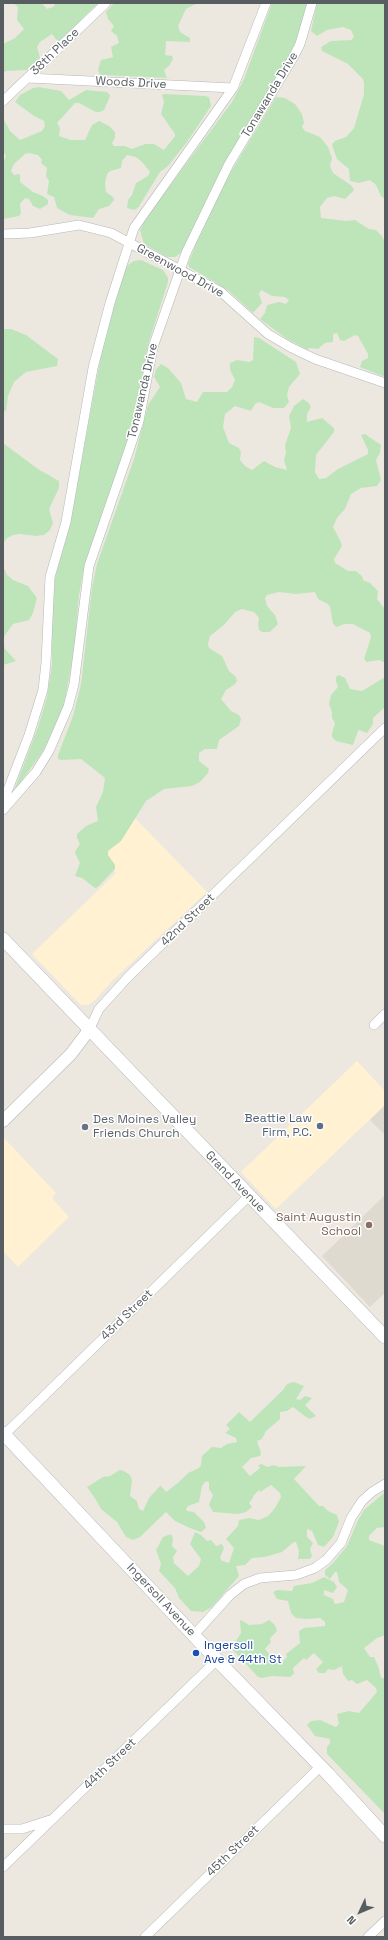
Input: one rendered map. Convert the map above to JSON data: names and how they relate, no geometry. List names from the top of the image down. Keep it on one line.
{"streets":{"main road":["Grand Avenue","Ingersoll Avenue"],"street":["38th Place","Woods Drive","Tonawanda Drive","Greenwood Drive","42nd Street","43rd Street","44th Street","45th Street"]},"crossings":[["38th Place","Woods Drive"],["Woods Drive","Tonawanda Drive"],["Tonawanda Drive","Greenwood Drive"],["42nd Street","Grand Avenue"],["Grand Avenue","43rd Street"],["43rd Street","Ingersoll Avenue"],["Ingersoll Avenue","44th Street"],["Ingersoll Avenue","45th Street"]],"places":["Beattie Law Firm, P.C.","Des Moines Valley Friends Church","Saint Augustin School","Ingersoll Ave & 44th St"],"north":"bottom left"}
